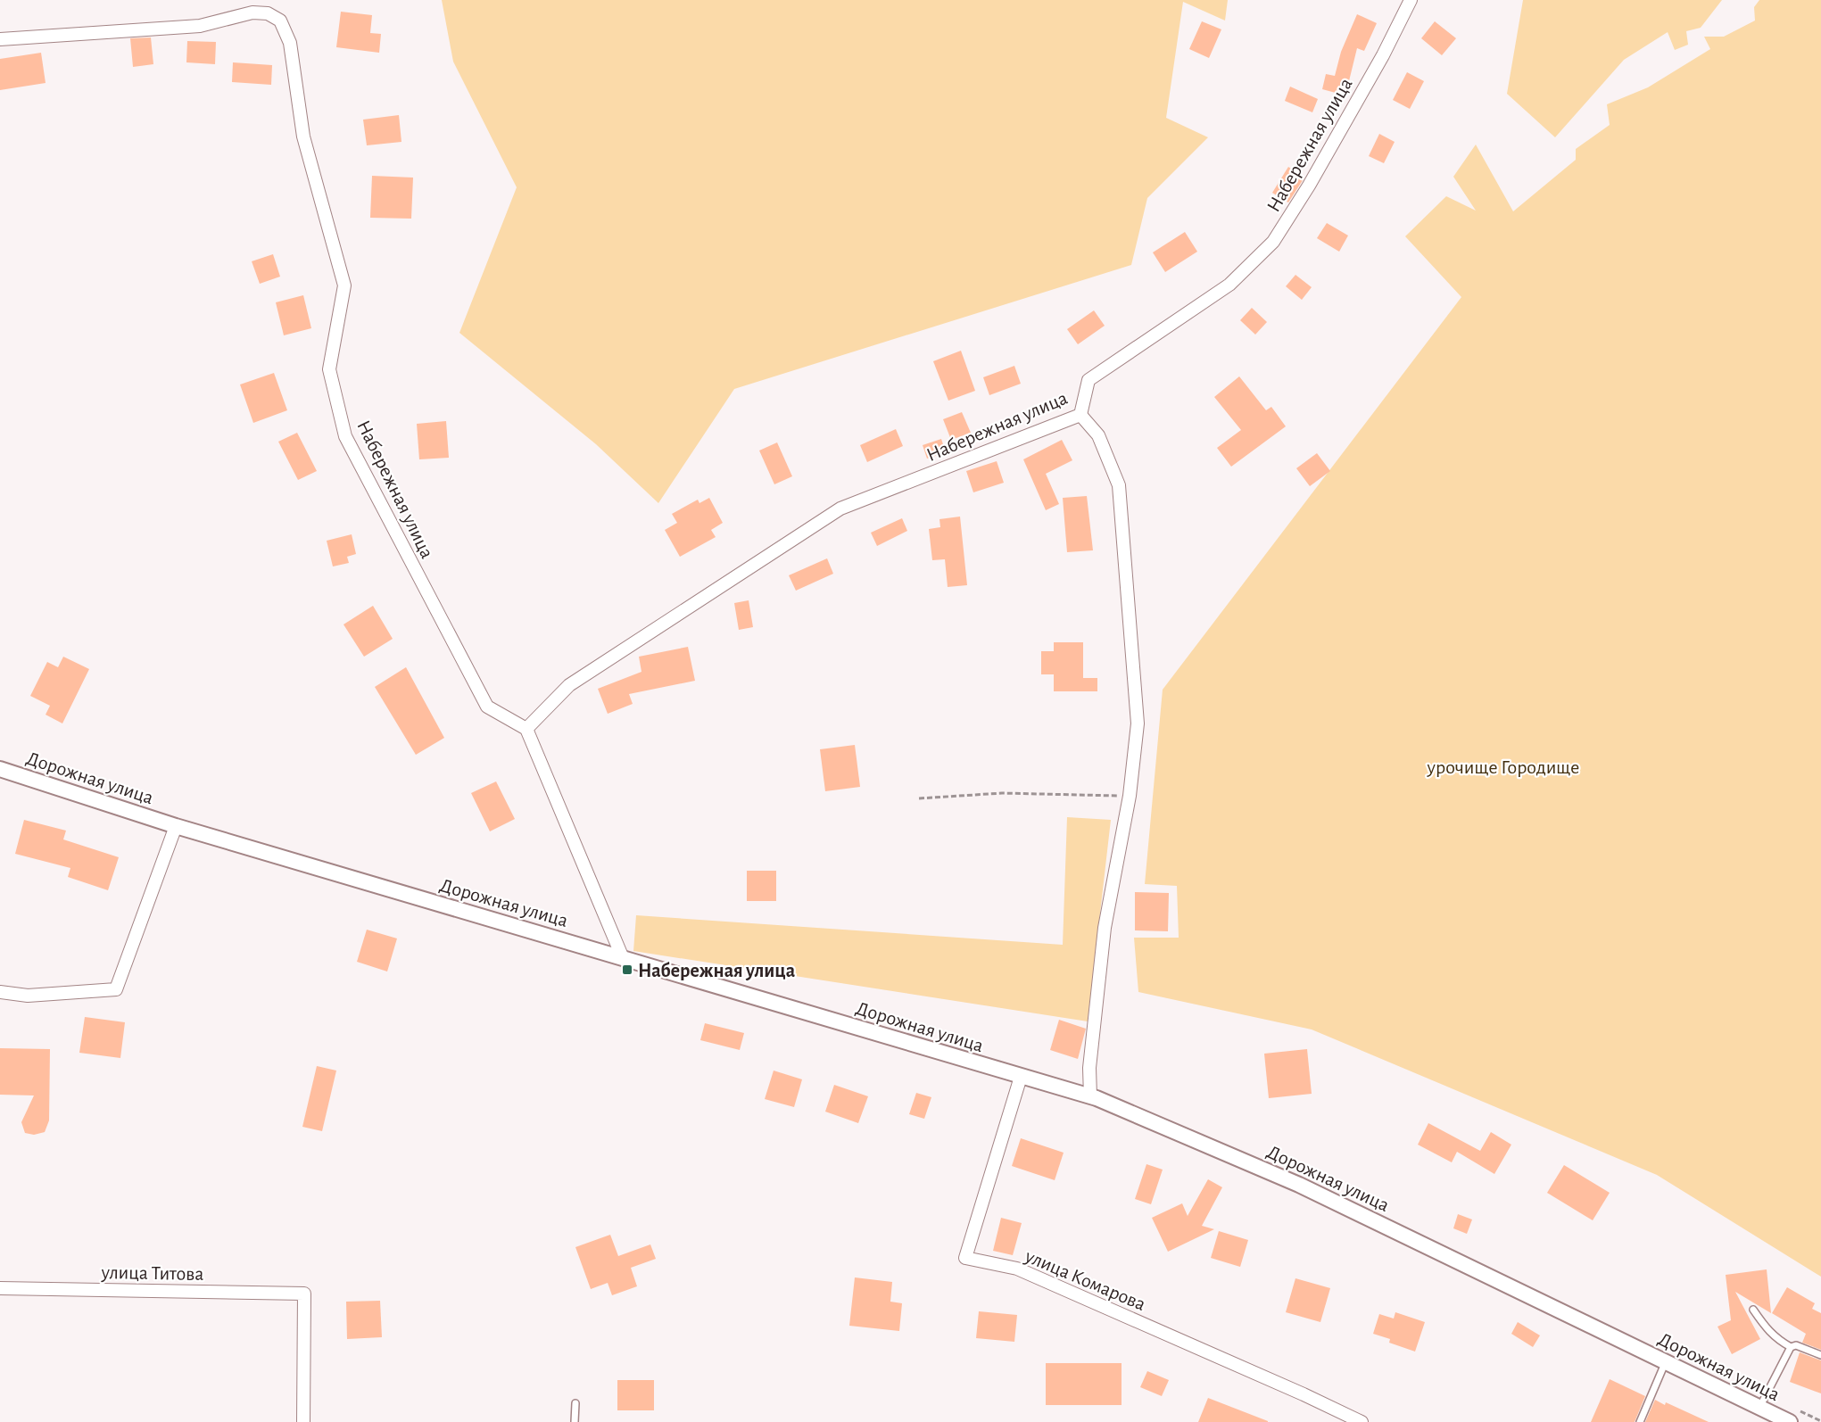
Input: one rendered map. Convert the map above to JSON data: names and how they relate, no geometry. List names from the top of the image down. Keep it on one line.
{"streets":{"street":["Набережная улица","Дорожная улица","улица Титова","улица Комарова"]},"crossings":[["Дорожная улица","улица Комарова"]],"parks":["урочище Городище"],"places":{"transit":["Набережная улица"]}}
